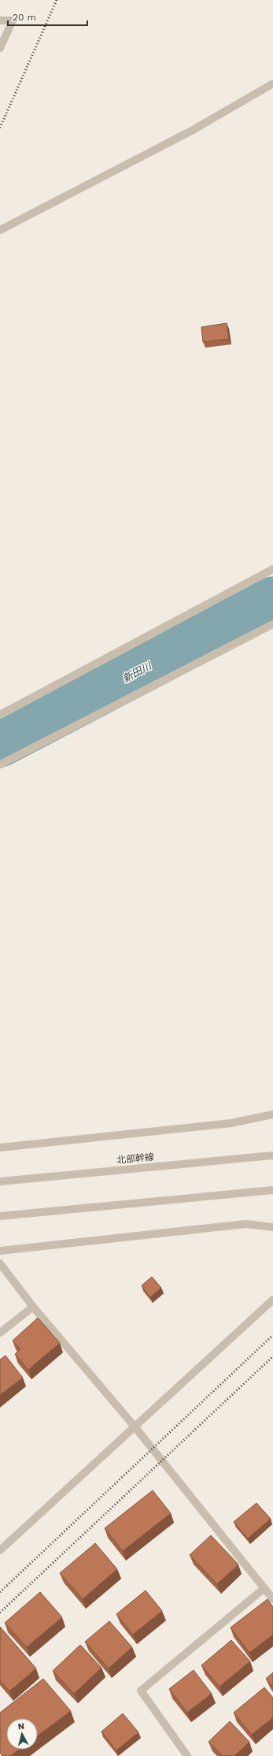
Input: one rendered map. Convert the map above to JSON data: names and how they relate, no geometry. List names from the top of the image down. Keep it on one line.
{"streets":{"street":["北部幹線"]},"water":["新田川"],"scale_bar":"20 m","north":"top"}
